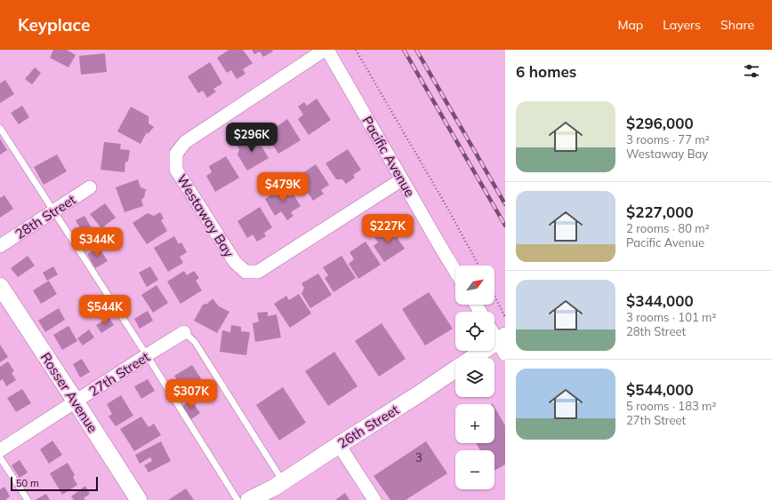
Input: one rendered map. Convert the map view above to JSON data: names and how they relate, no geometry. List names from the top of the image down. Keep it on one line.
{"streets":{"street":["Pacific Avenue","Westaway Bay","28th Street","27th Street","Rosser Avenue","26th Street"]},"crossings":[["Pacific Avenue","Westaway Bay"],["27th Street","Rosser Avenue"]],"house_numbers":["3"],"scale_bar":"50 m","north":"top right","page":{"header":"Keyplace","nav":["Map","Layers","Share"],"heading":"6 homes","list":[{"name":"$296,000","note":"3 rooms · 77 m² · Westaway Bay"},{"name":"$227,000","note":"2 rooms · 80 m² · Pacific Avenue"},{"name":"$344,000","note":"3 rooms · 101 m² · 28th Street"},{"name":"$544,000","note":"5 rooms · 183 m² · 27th Street"}],"price":["$296K","$479K","$227K","$344K","$544K","$307K"],"map_buttons":["+","−"],"scale":"50 m"}}
